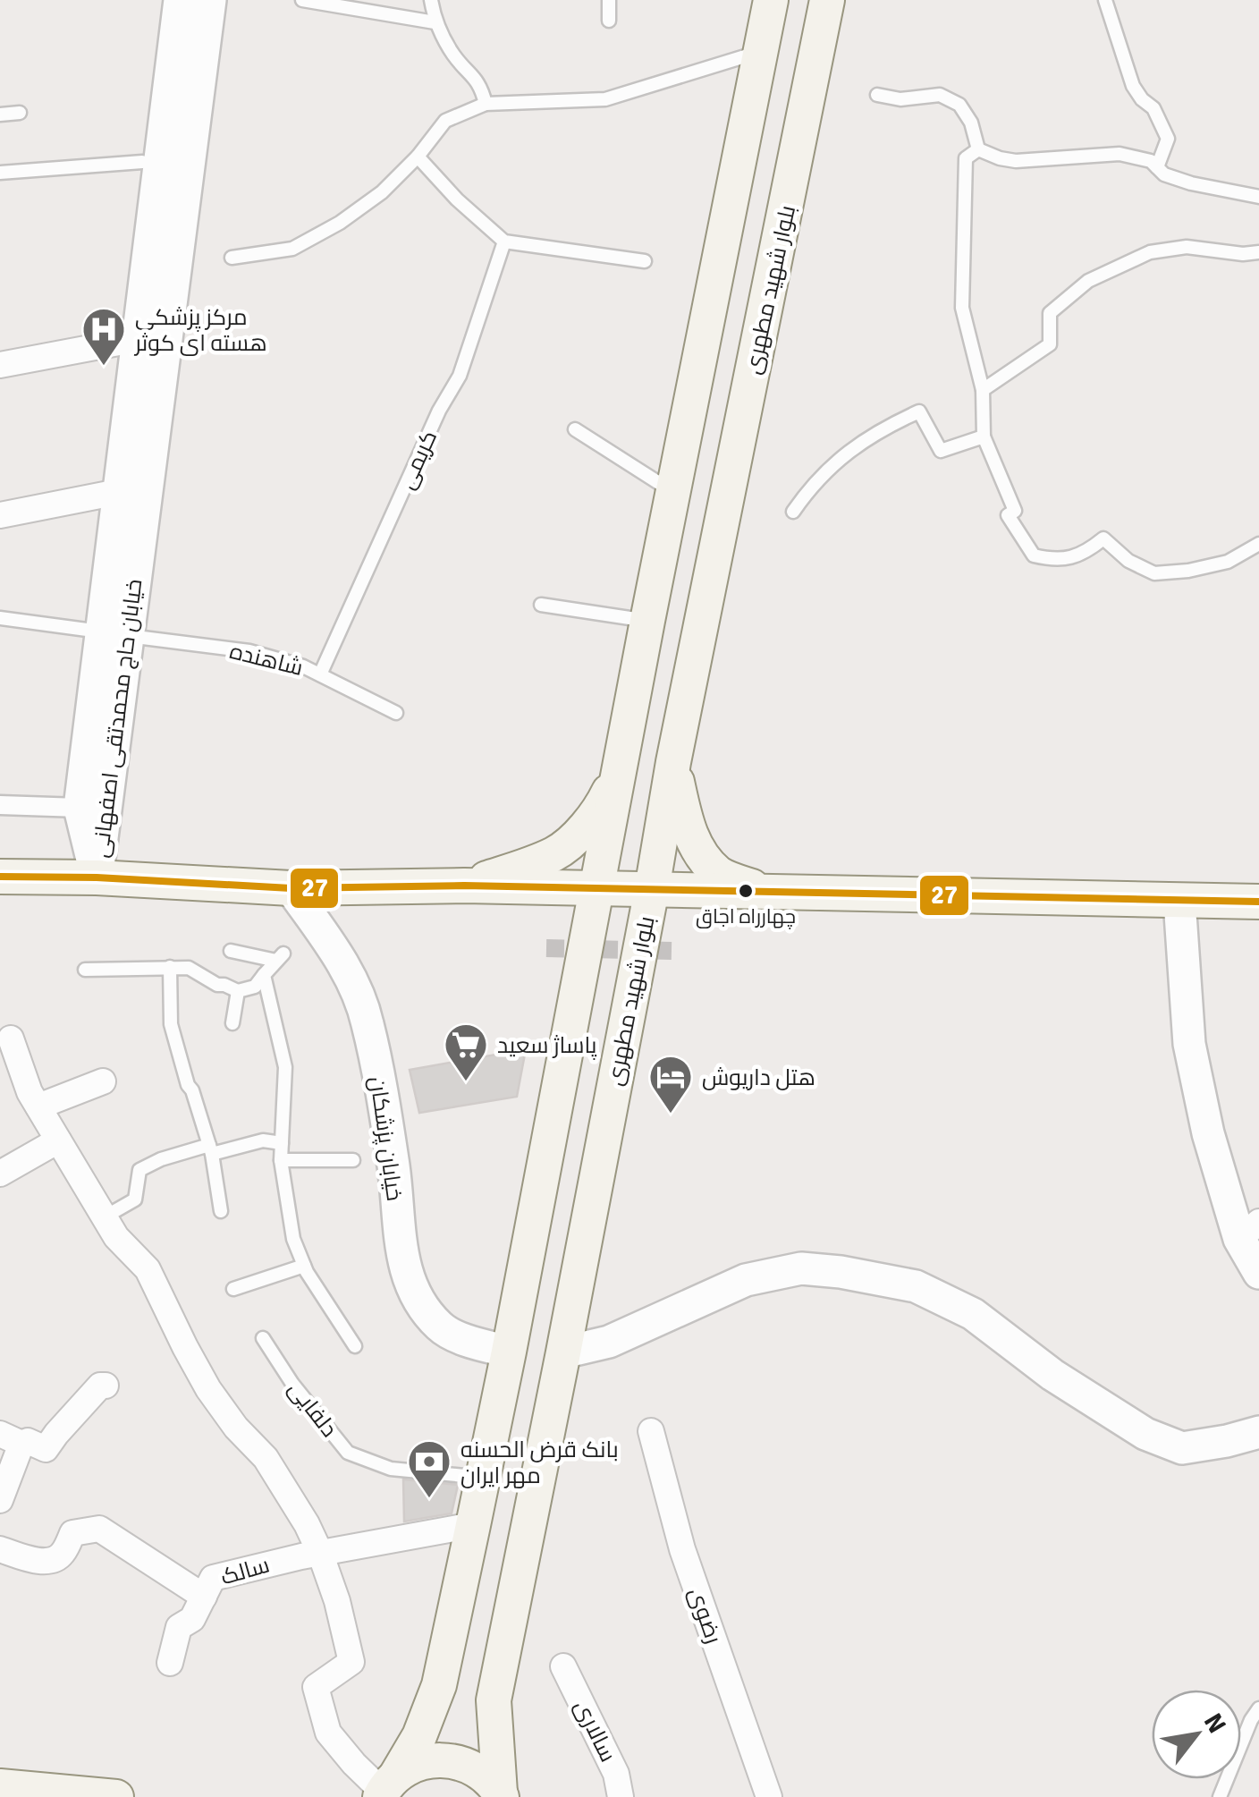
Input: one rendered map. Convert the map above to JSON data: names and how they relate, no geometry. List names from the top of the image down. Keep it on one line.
{"streets":{"main road":["بلوار شهید مطهری"],"street":["خیابان حاج محمدتقی اصفهانی","خیابان پزشکان","سالک","رضوی","سالاری"],"lane":["کریمی","شاهنده","دلفایی"]},"crossings":[["کریمی","شاهنده"],["شاهنده","خیابان حاج محمدتقی اصفهانی"]],"places":{"hospital":["مرکز پزشکی هسته ای کوثر"],"other":["چهارراه اجاق"],"supermarket":["پاساژ سعید"],"hotel":["هتل داریوش"],"bank":["بانک قرض الحسنه مهر ایران"]},"lines":["transit line 27"],"north":"top right"}
